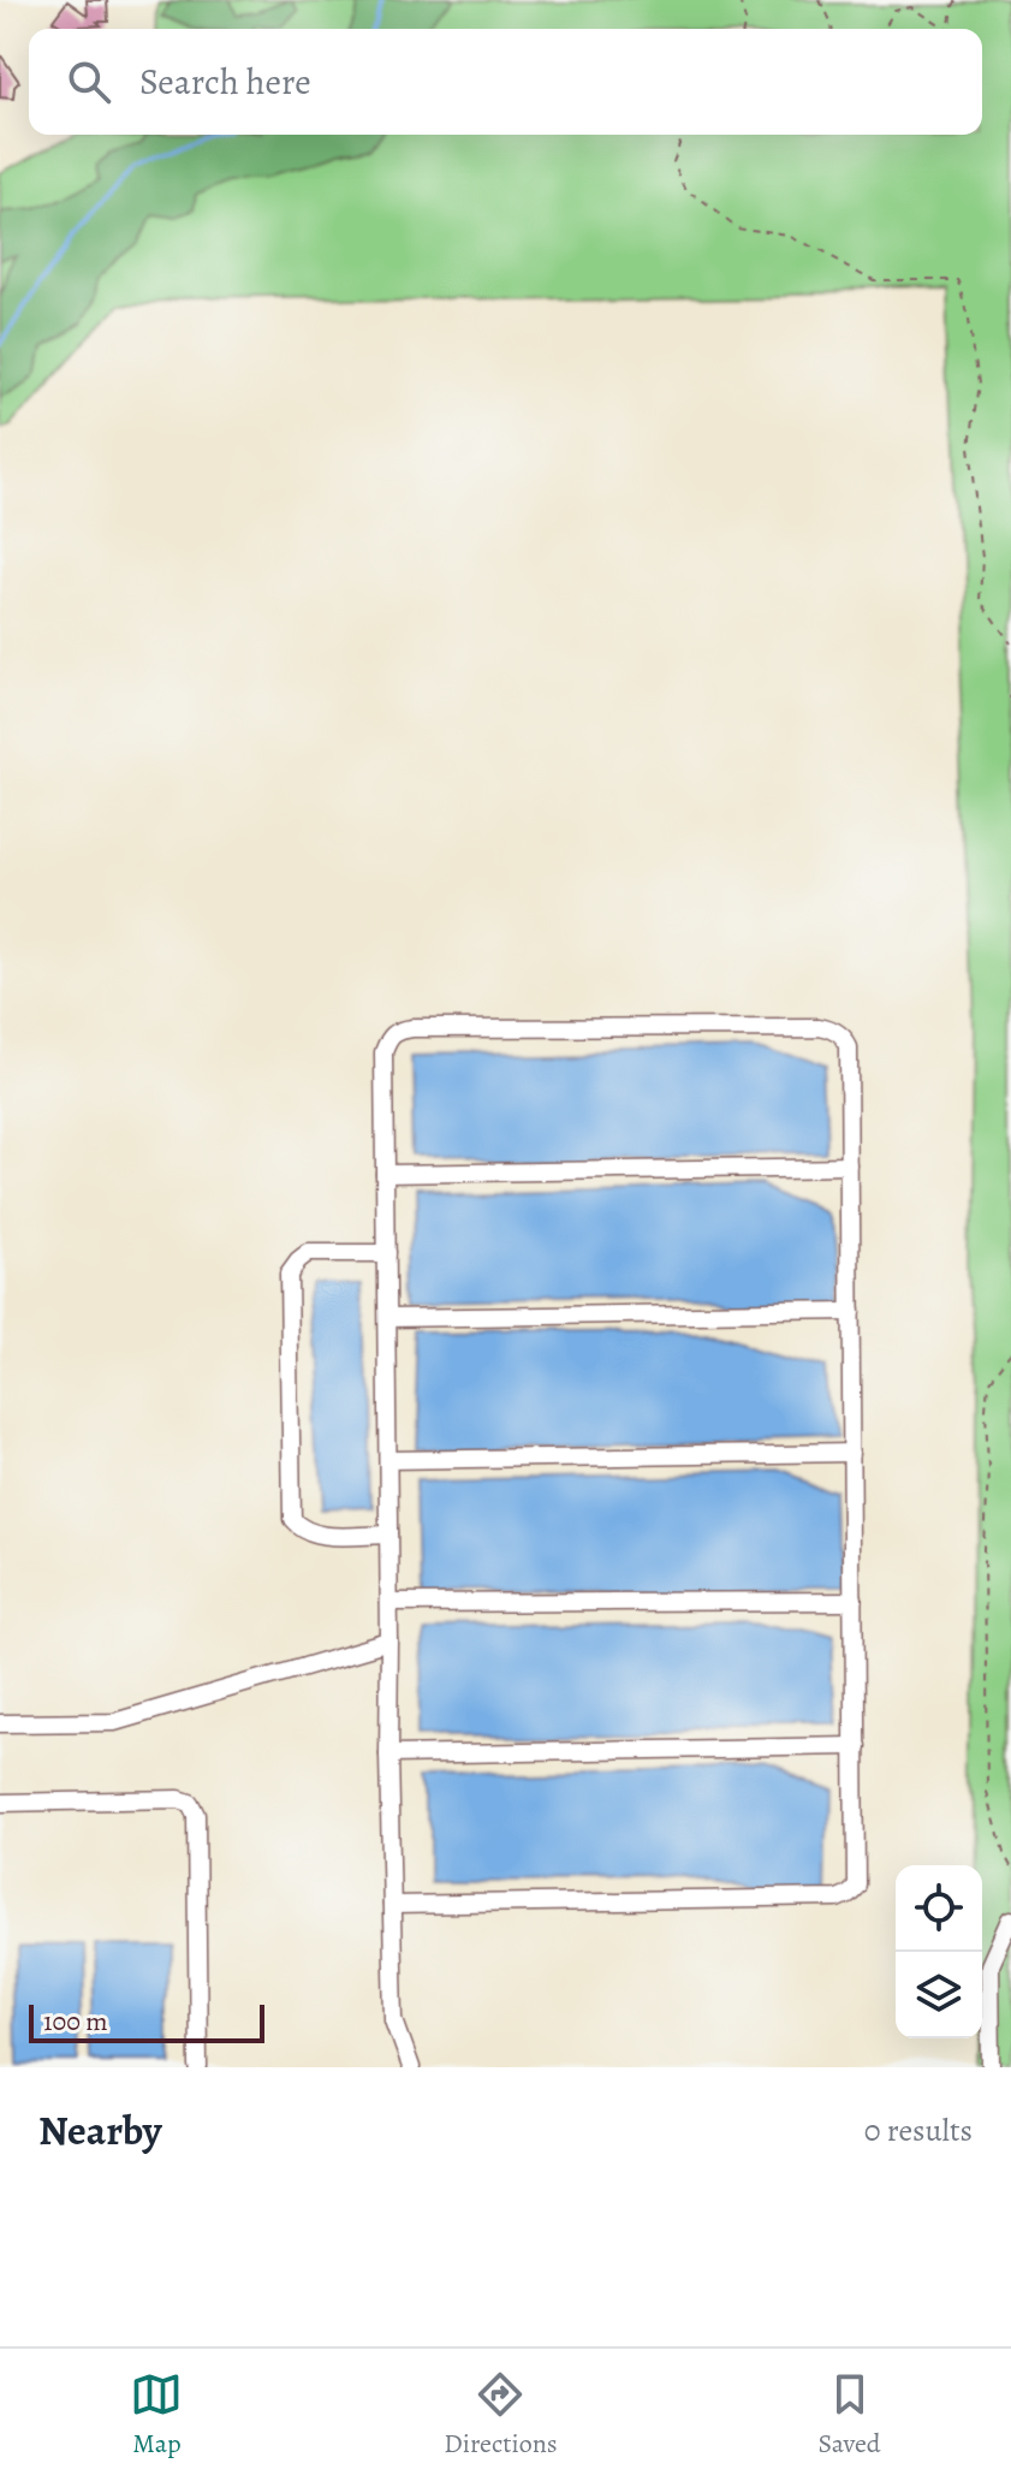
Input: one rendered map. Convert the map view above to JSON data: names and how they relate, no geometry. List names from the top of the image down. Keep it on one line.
{"scale_bar":"100 m","page":{"search":"Search here","scale":"100 m","heading":["Nearby","0 results"],"nav":["Map","Directions","Saved"]}}
